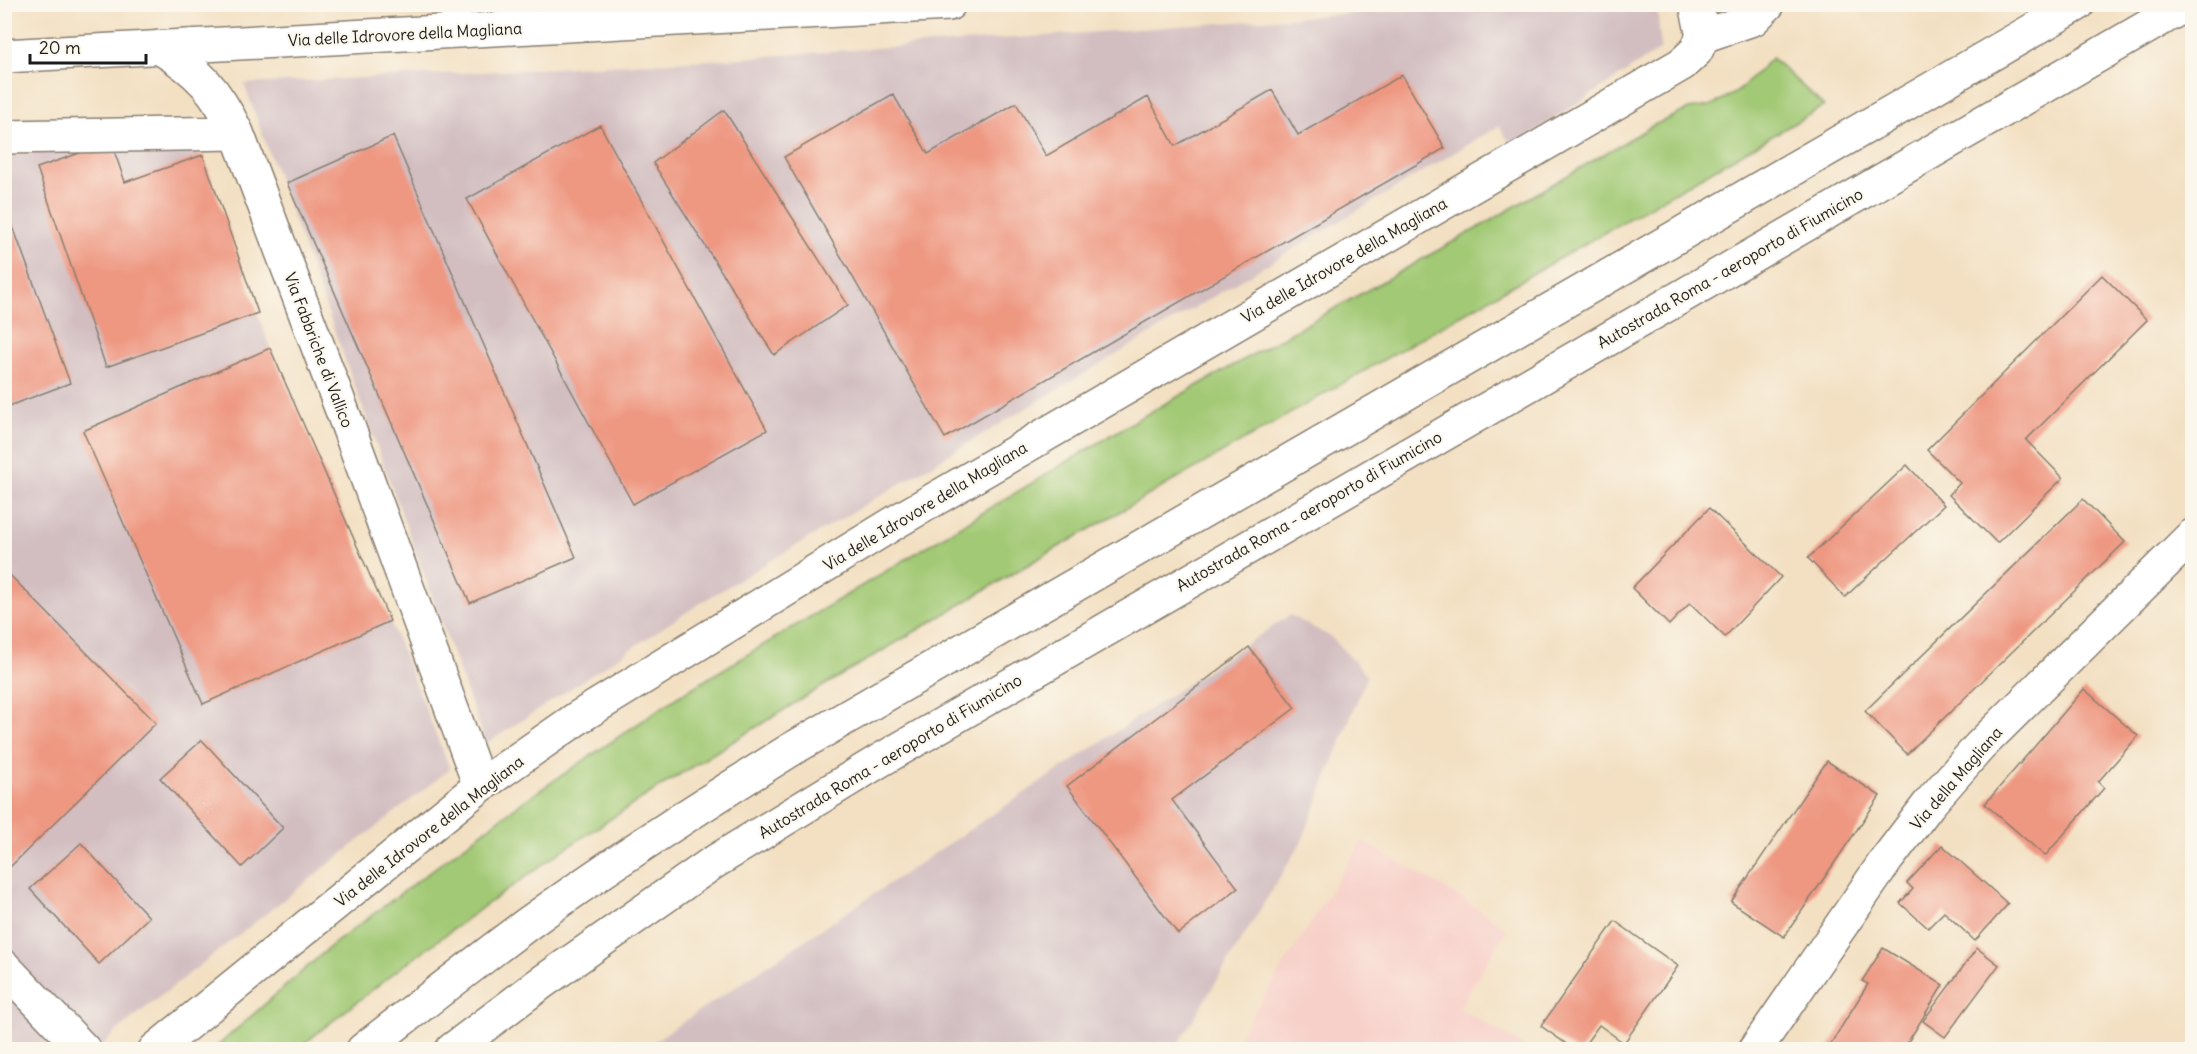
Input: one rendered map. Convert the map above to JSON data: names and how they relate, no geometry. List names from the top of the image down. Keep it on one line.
{"streets":{"main road":["Via delle Idrovore della Magliana","Autostrada Roma - aeroporto di Fiumicino","Via Fabbriche di Vallico","Via della Magliana"]},"crossings":[["Via delle Idrovore della Magliana","Via Fabbriche di Vallico"]],"scale_bar":"20 m"}
